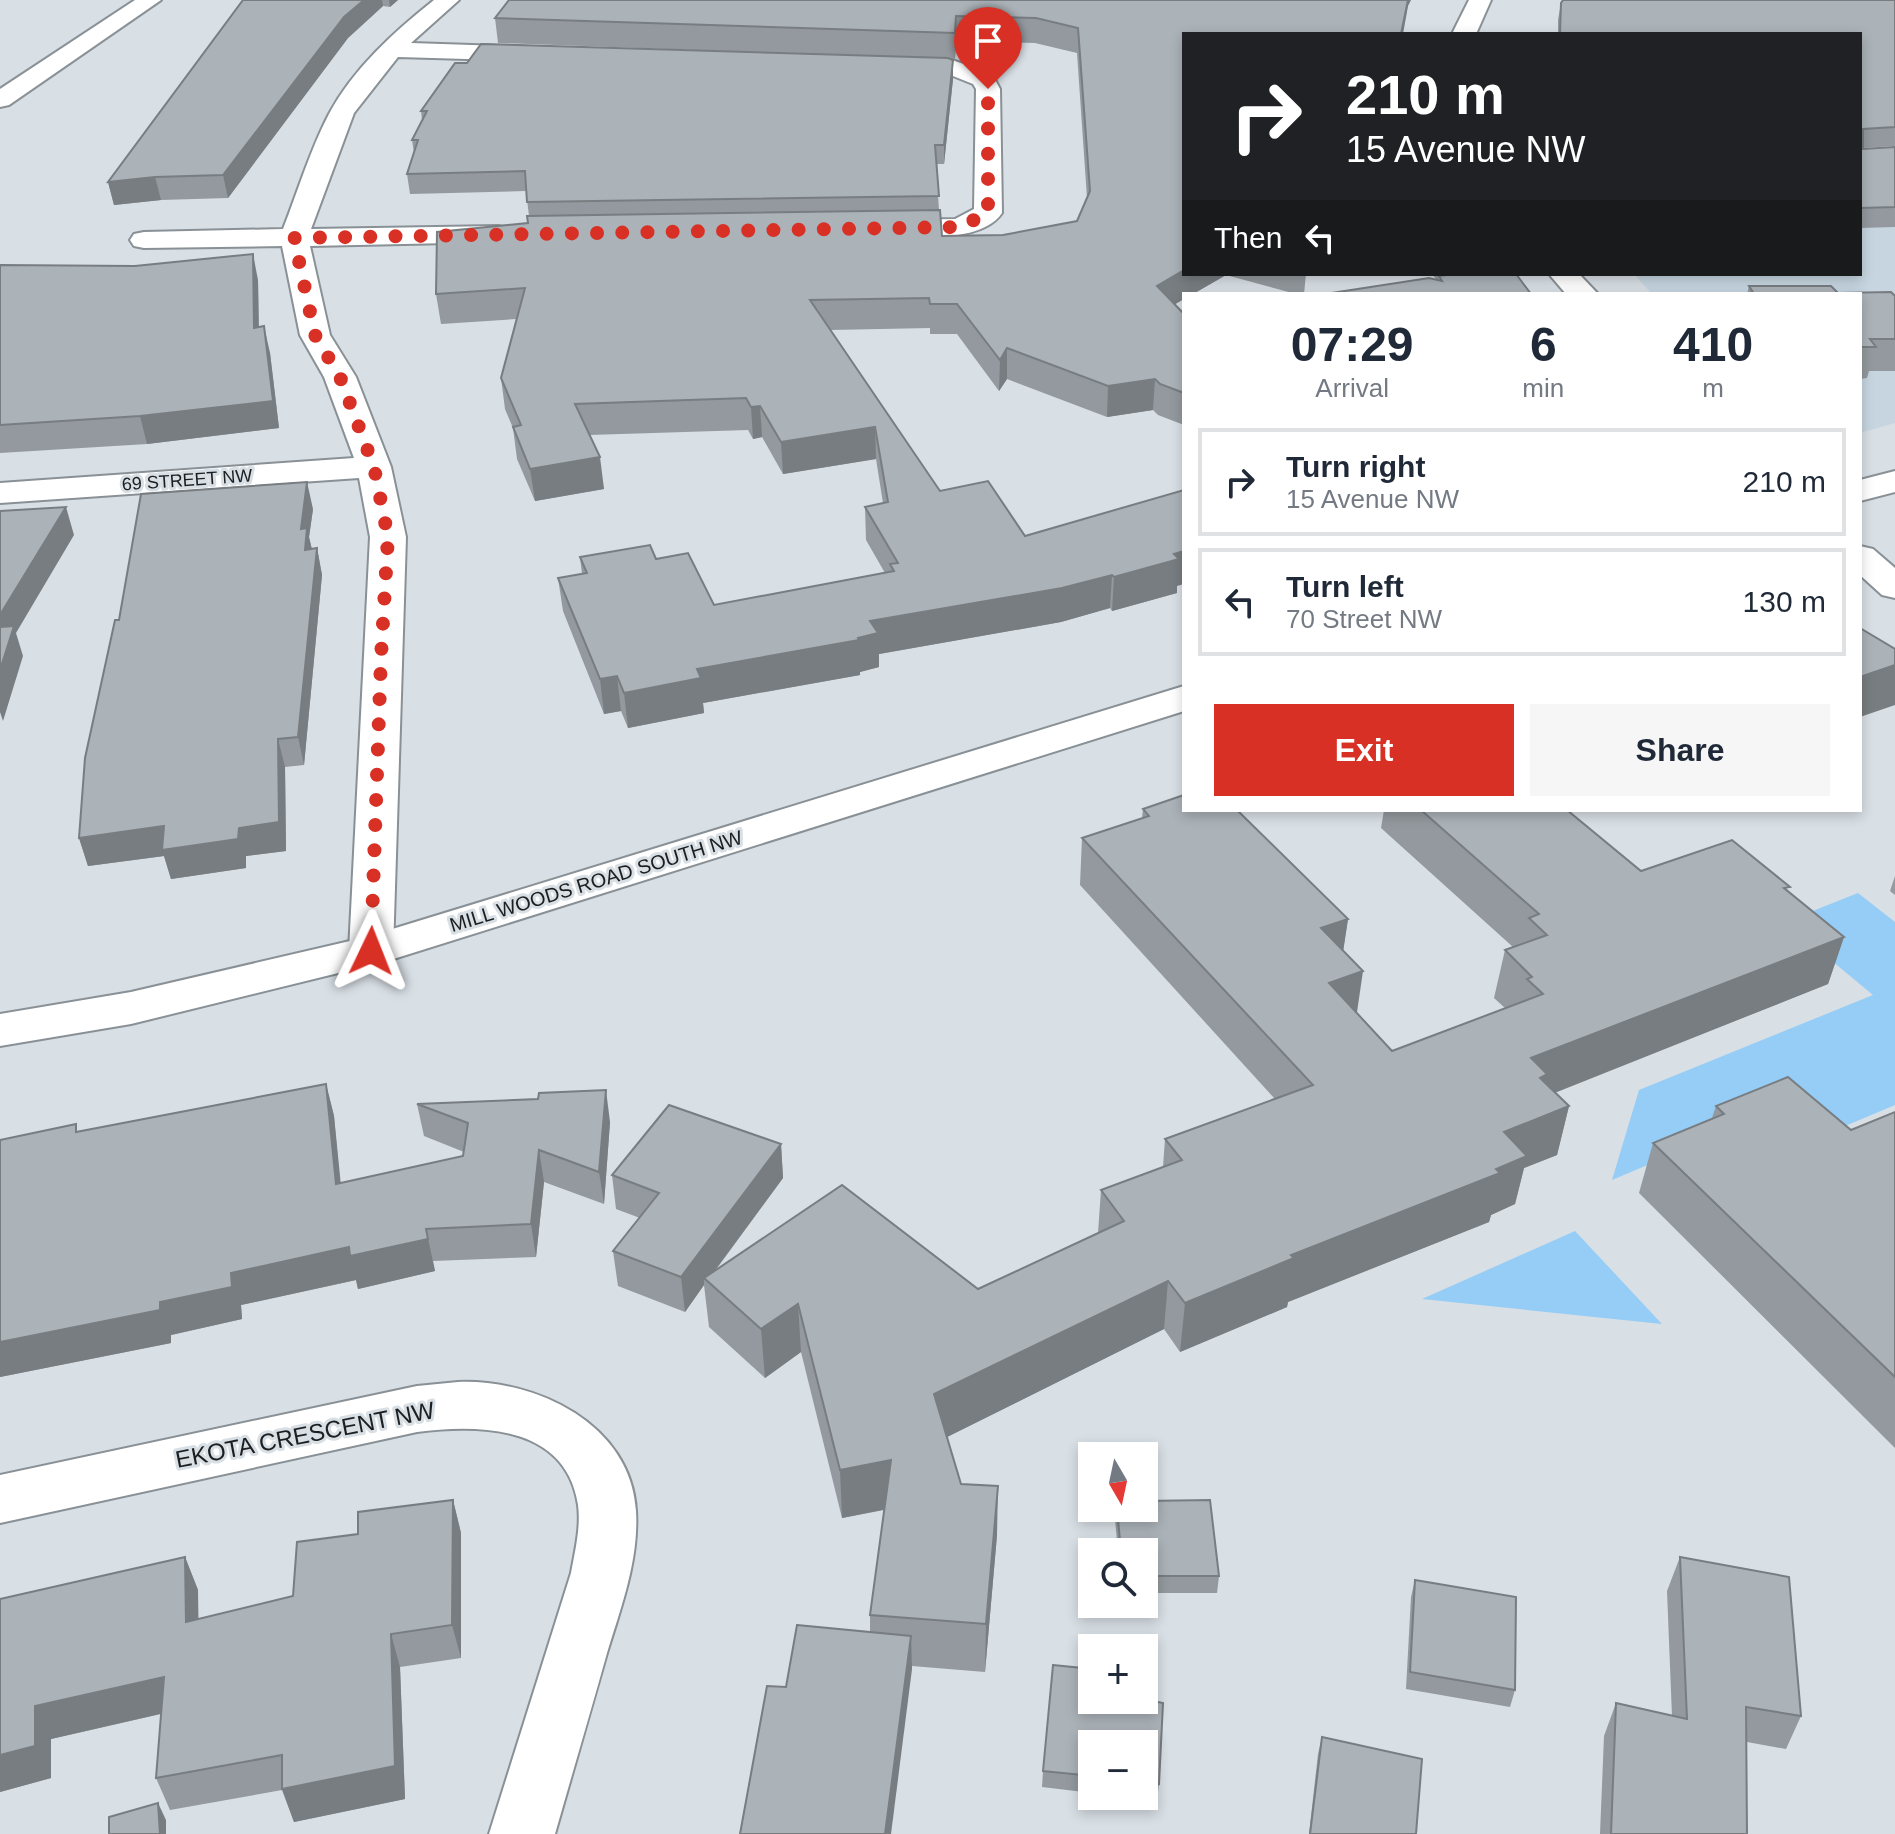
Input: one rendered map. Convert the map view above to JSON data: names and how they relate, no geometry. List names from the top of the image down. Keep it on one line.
{"streets":{"street":["69 STREET NW","MILL WOODS ROAD SOUTH NW","EKOTA CRESCENT NW"]},"north":"bottom","page":{"turn":["210 m","15 Avenue NW"],"then":"Then","eta":["07:29","Arrival","6","min","410","m"],"list":[{"name":"Turn right","note":"15 Avenue NW","value":"210 m"},{"name":"Turn left","note":"70 Street NW","value":"130 m"}],"buttons":["Exit","Share"],"map_buttons":["+","−"]}}
